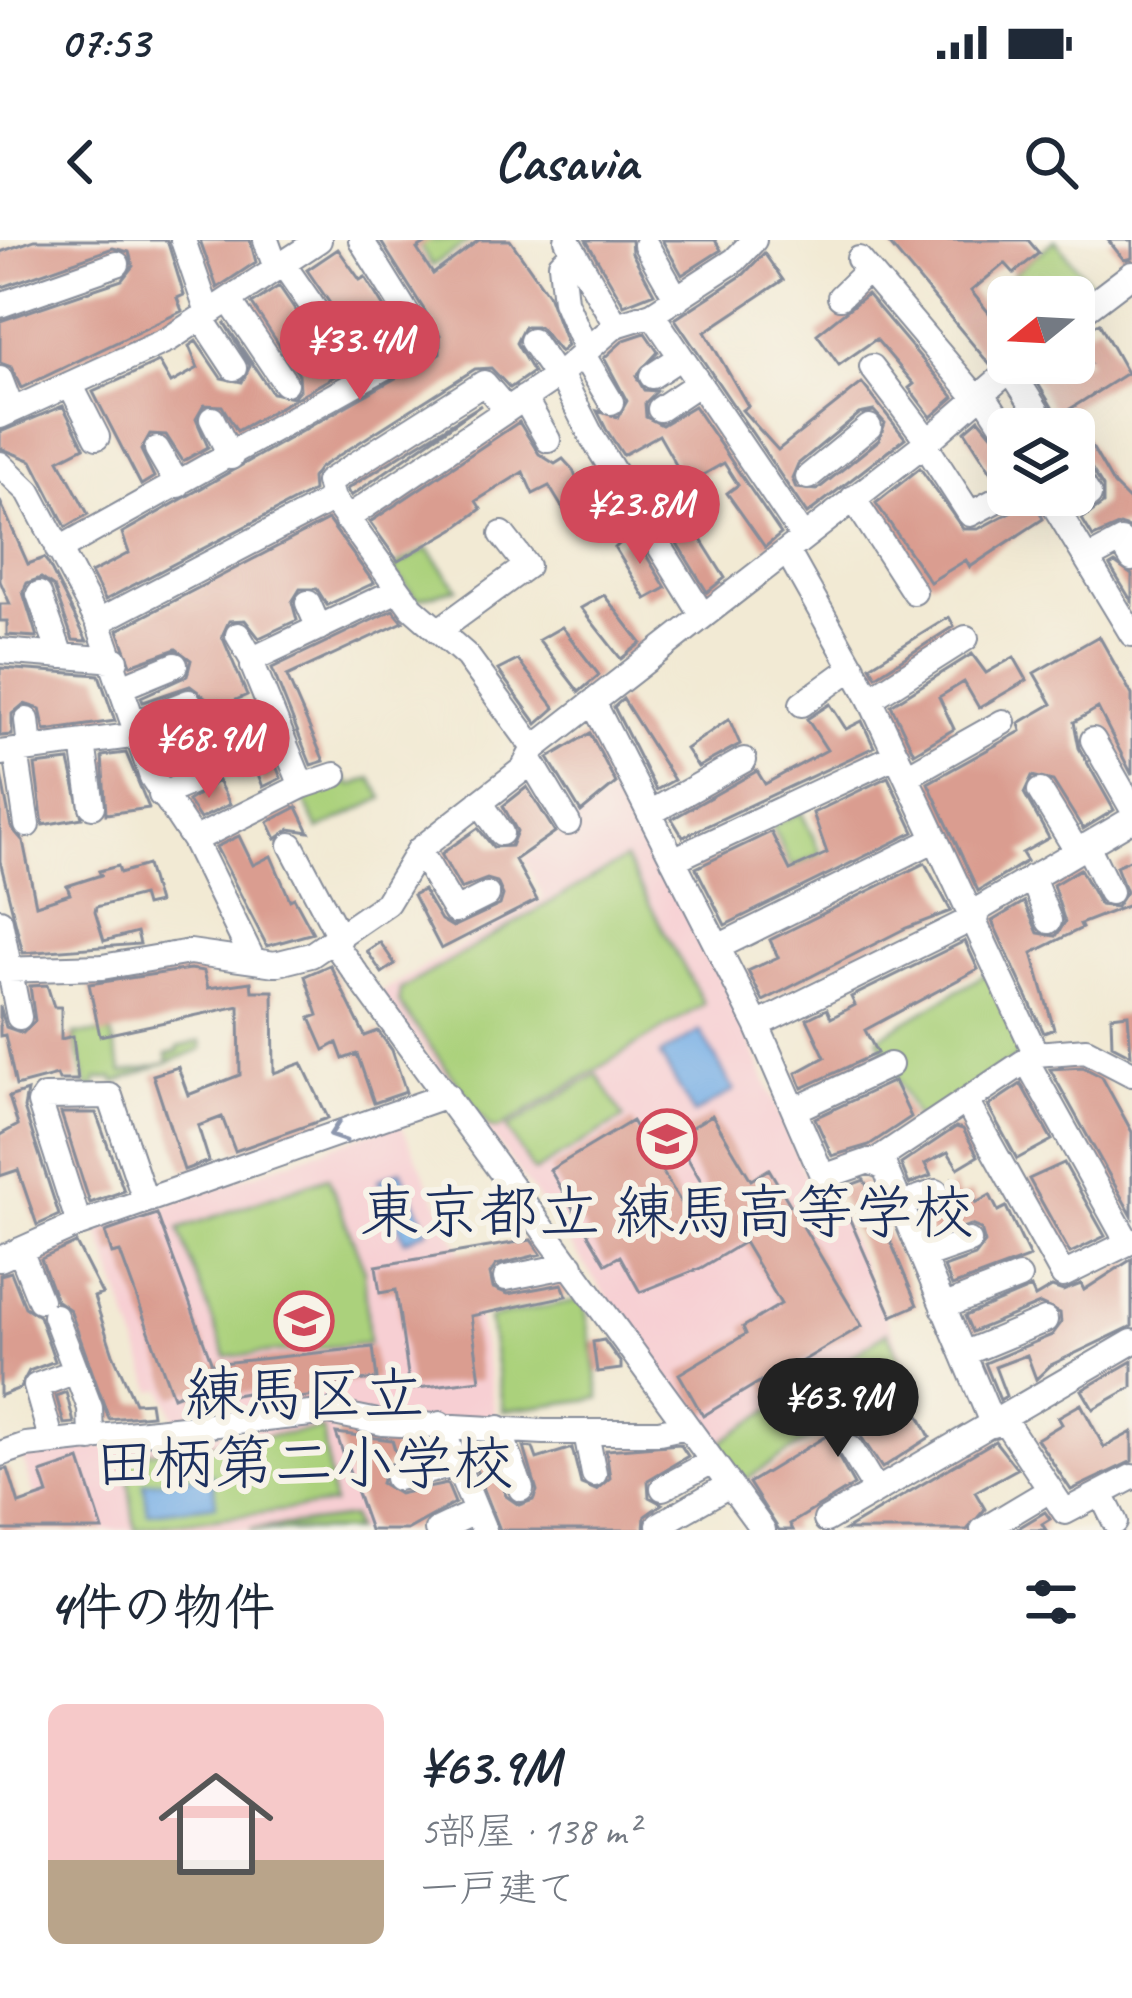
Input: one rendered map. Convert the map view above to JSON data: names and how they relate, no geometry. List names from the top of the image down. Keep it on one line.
{"places":{"school or university":["東京都立 練馬高等学校","練馬区立 田柄第二小学校"]},"north":"left","page":{"status":"07:53","header":"Casavia","price":["¥33.4M","¥23.8M","¥68.9M","¥63.9M"],"heading":"4件の物件","list":[{"name":"¥63.9M","note":"5部屋 · 138 m² · 一戸建て"}]}}
